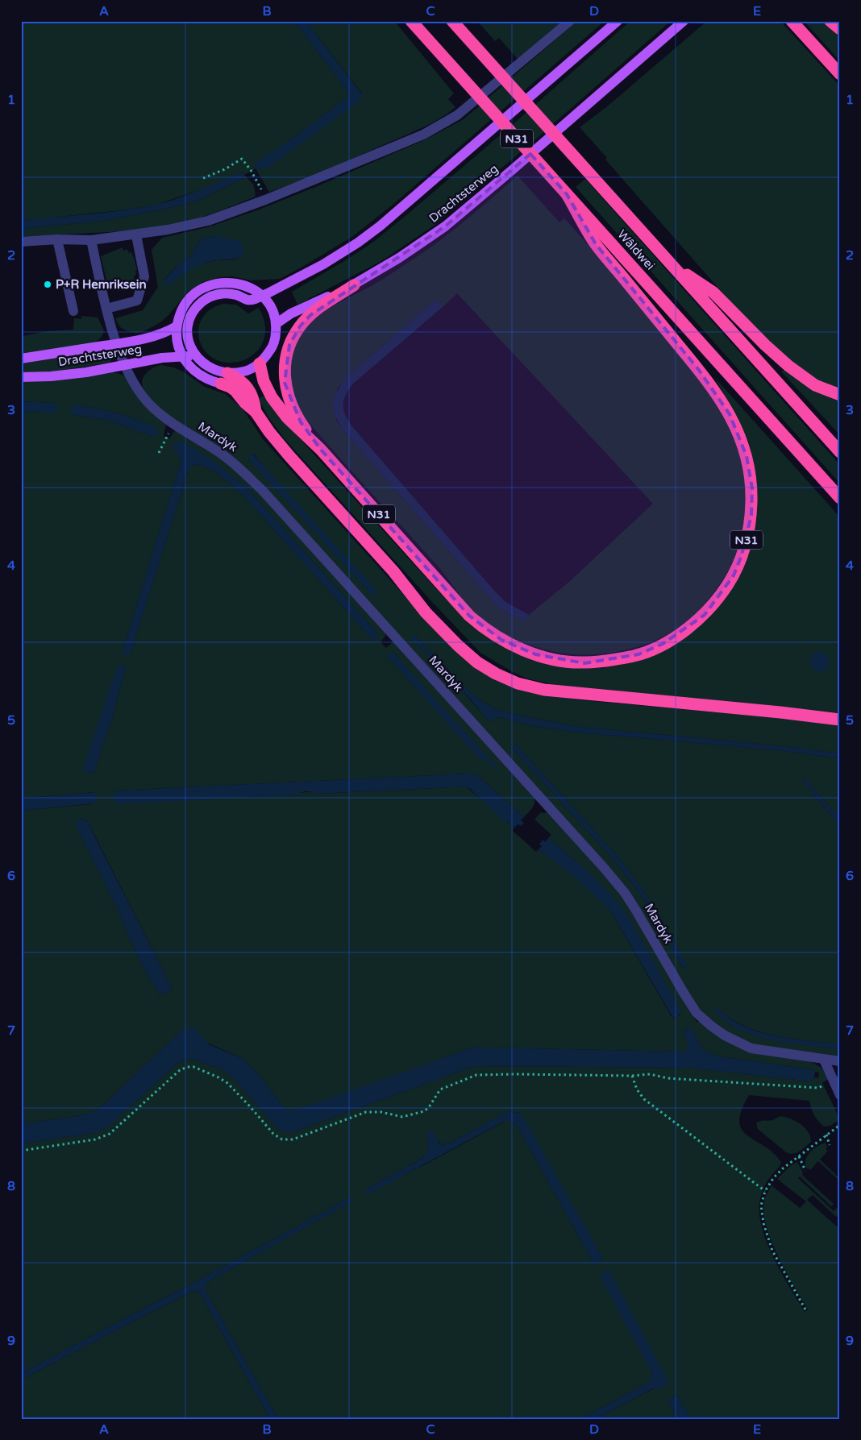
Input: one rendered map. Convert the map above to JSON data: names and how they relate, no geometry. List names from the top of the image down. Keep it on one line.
{"streets":{"highway":["N31","Wâldwei"],"main road":["Drachtsterweg"],"street":["Mardyk"]},"crossings":[["N31","Drachtsterweg"],["N31","Wâldwei"],["Drachtsterweg","Mardyk"]],"places":["P+R Hemriksein"],"grid":{"columns":["A","B","C","D","E"],"rows":["1","2","3","4","5","6","7","8","9"]}}
